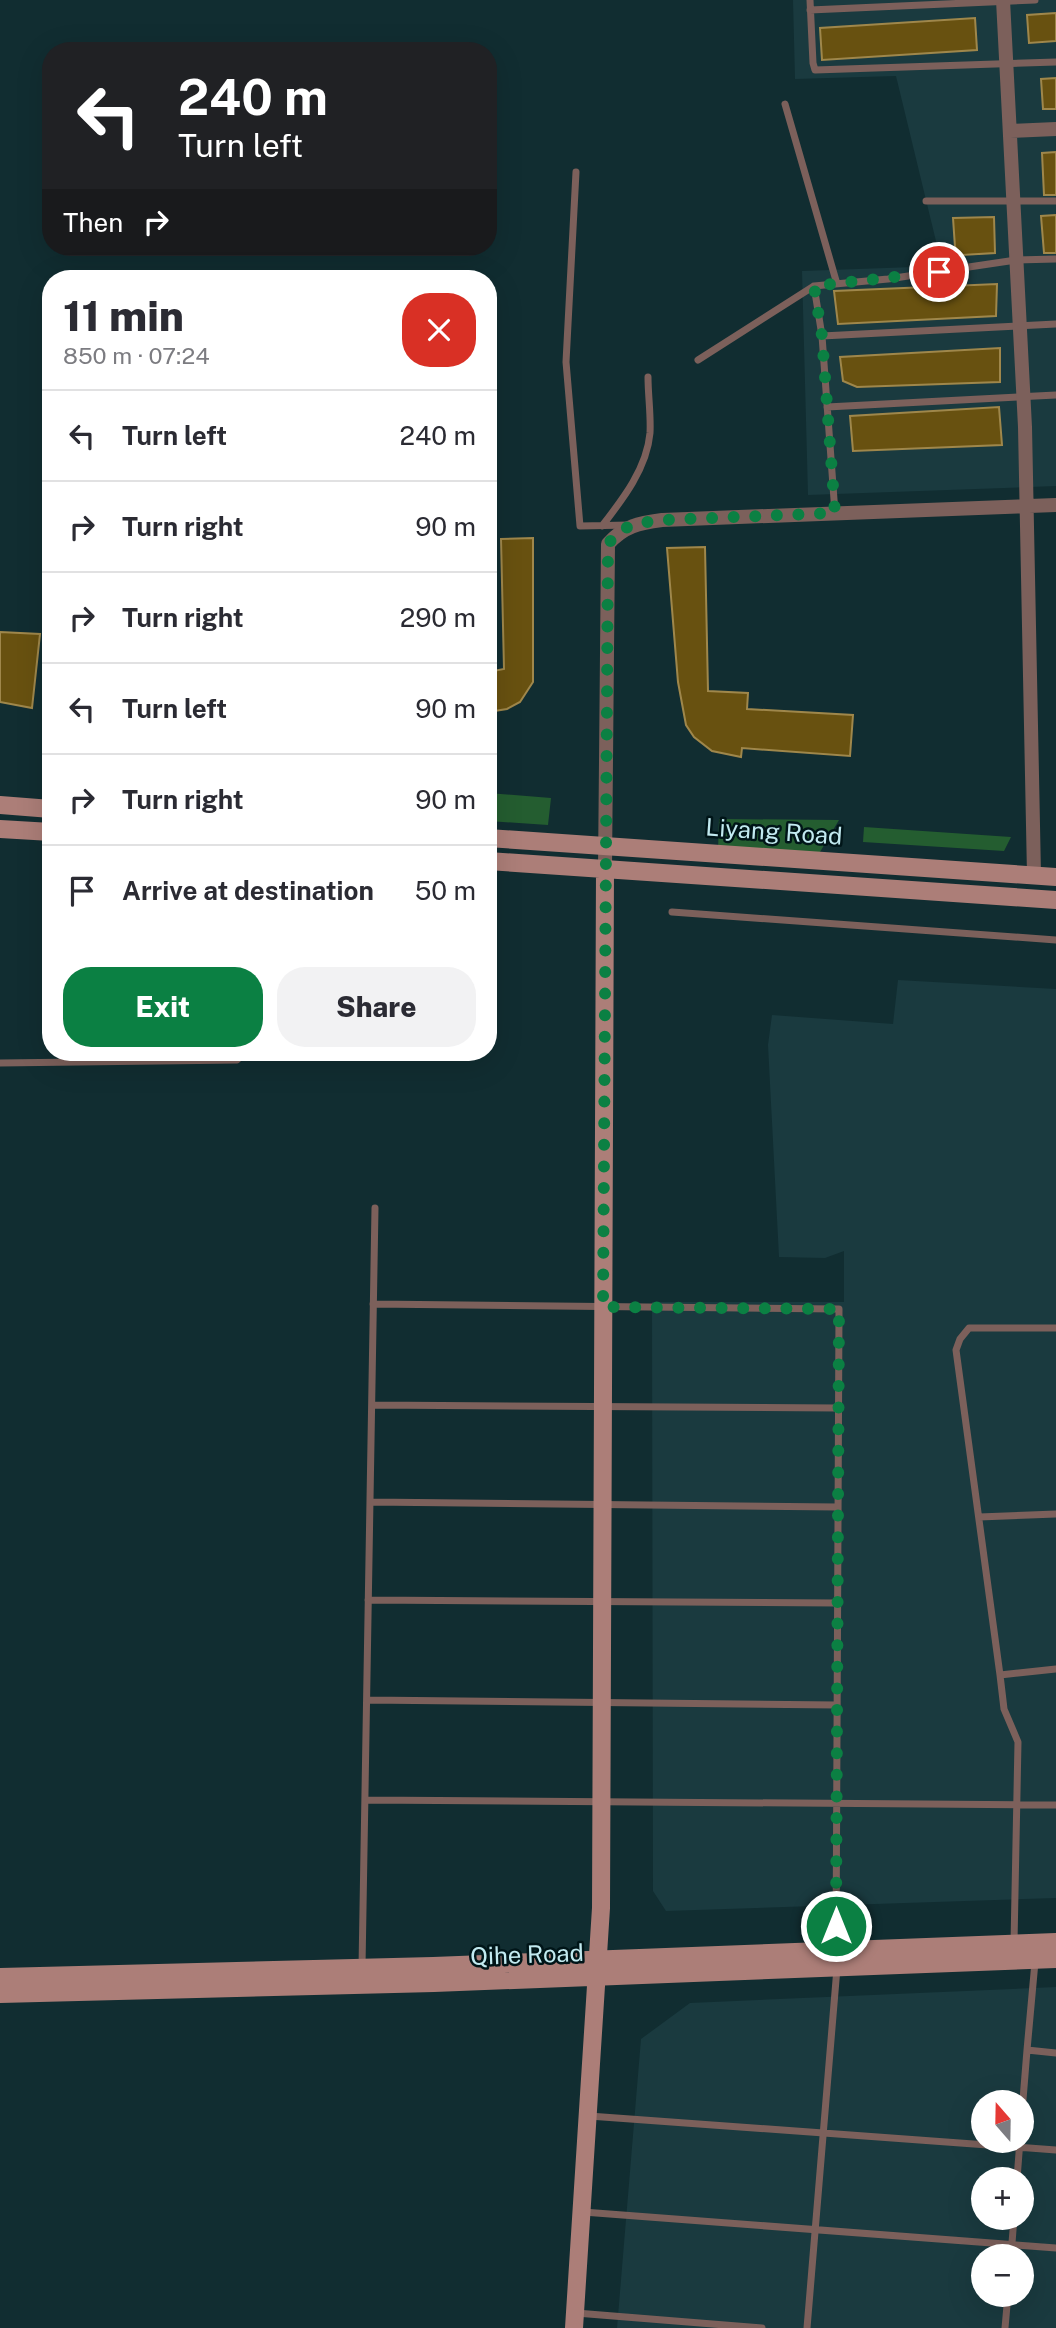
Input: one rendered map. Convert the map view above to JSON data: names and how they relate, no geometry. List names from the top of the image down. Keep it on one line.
{"streets":{"street":["Liyang Road","Qihe Road"]},"north":"top","page":{"turn":["240 m","Turn left"],"then":"Then","heading":["11 min","850 m · 07:24"],"list":[{"name":"Turn left","value":"240 m"},{"name":"Turn right","value":"90 m"},{"name":"Turn right","value":"290 m"},{"name":"Turn left","value":"90 m"},{"name":"Turn right","value":"90 m"},{"name":"Arrive at destination","value":"50 m"}],"buttons":["Exit","Share"],"map_buttons":["+","−"]}}
